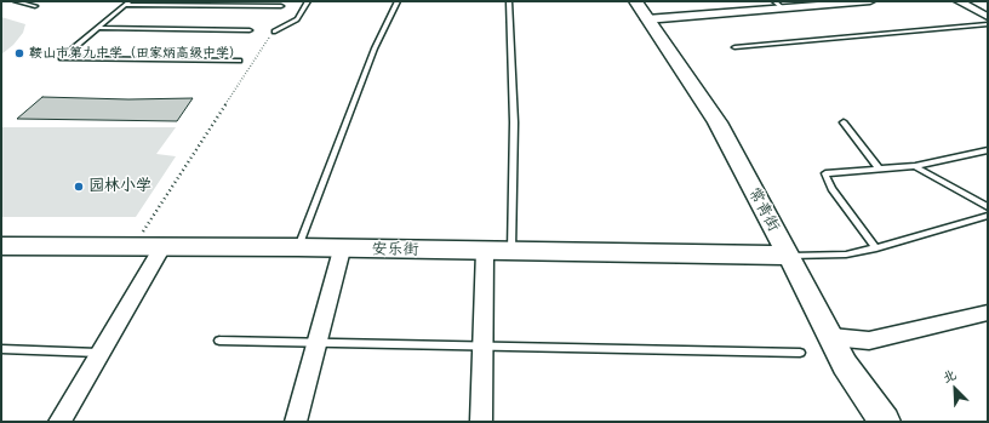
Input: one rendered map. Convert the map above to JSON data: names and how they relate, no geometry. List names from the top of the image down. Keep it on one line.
{"streets":{"street":["常青街","安乐街"]},"crossings":[["常青街","安乐街"]],"places":["鞍山市第九中学（田家炳高级中学）","园林小学"],"north":"top left"}
